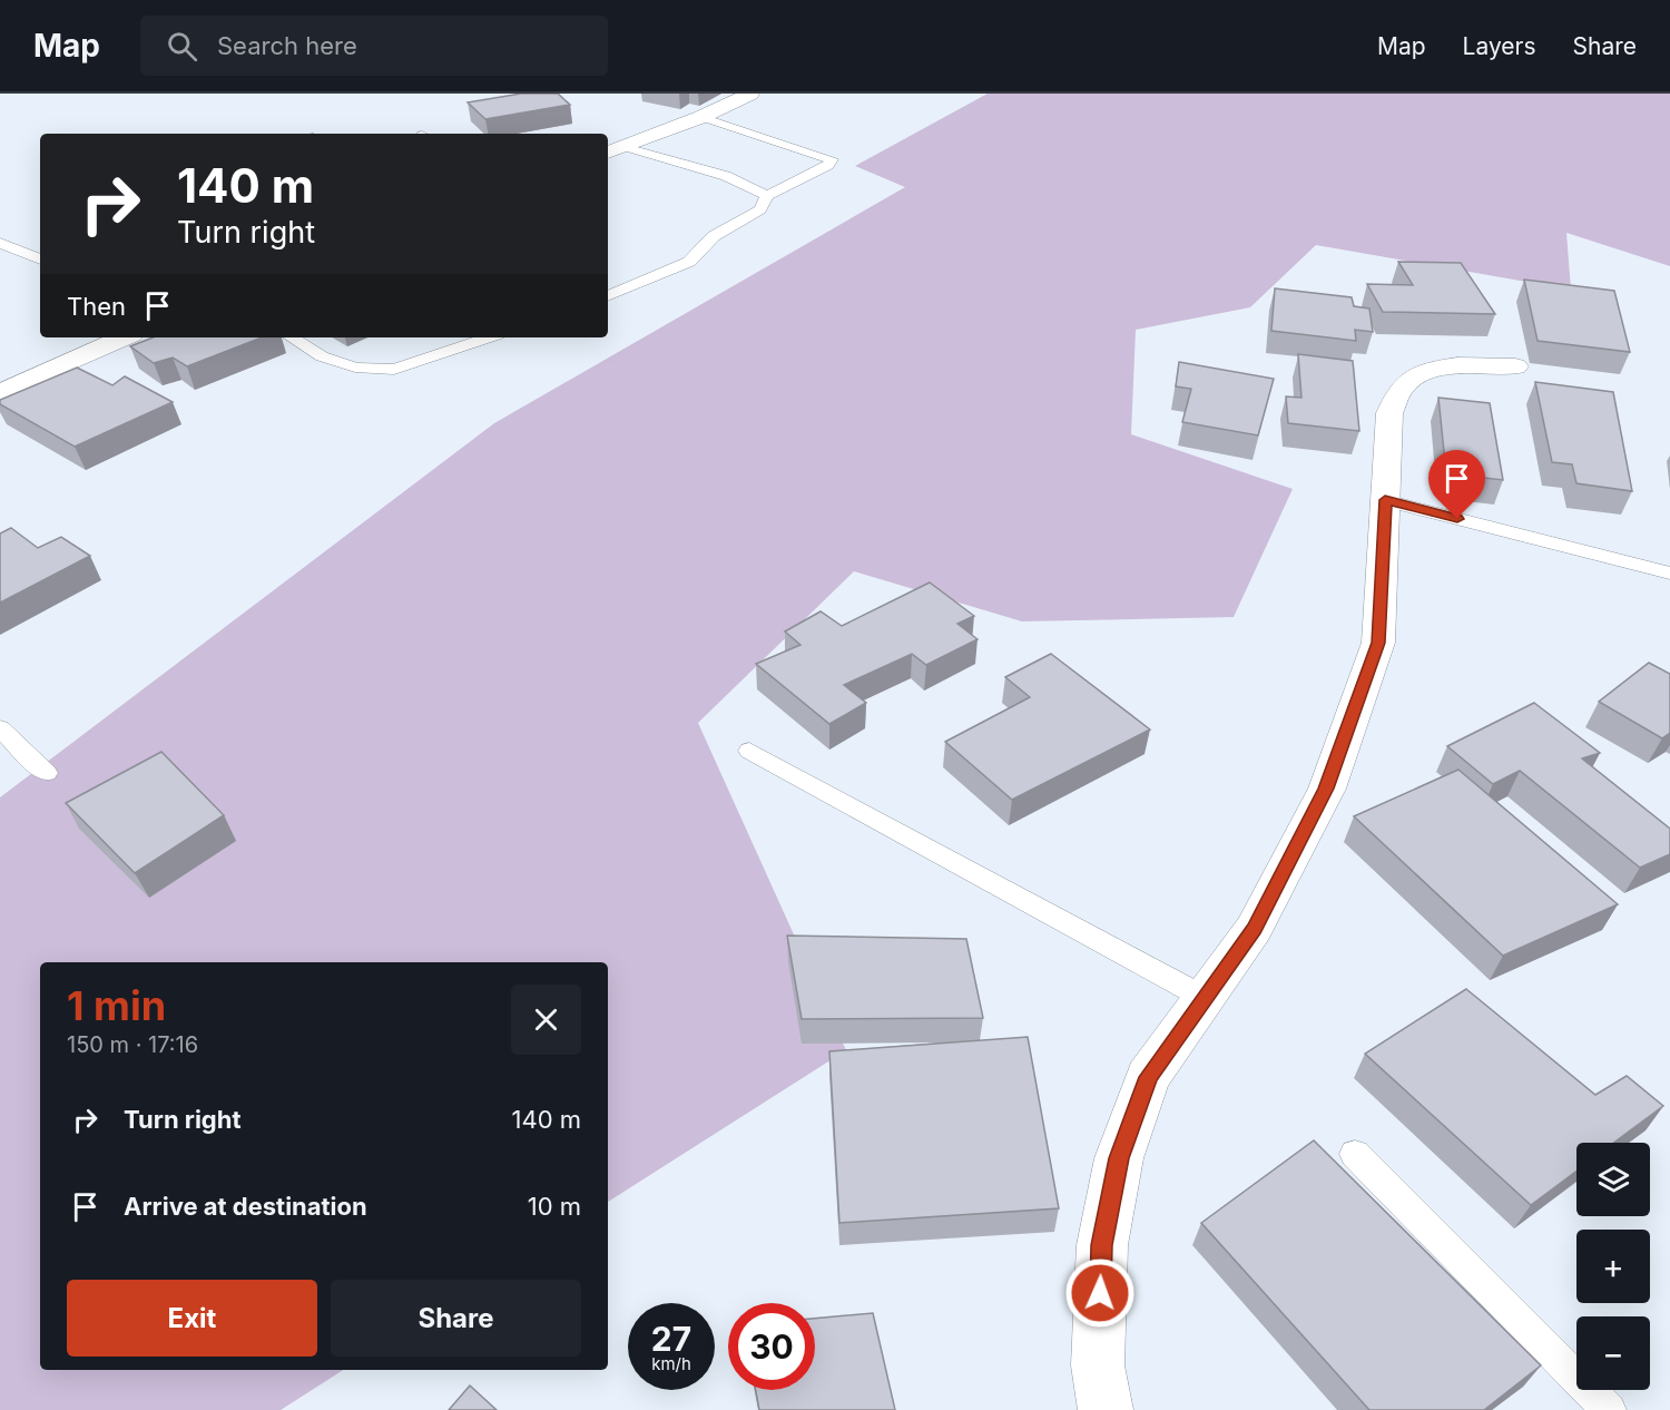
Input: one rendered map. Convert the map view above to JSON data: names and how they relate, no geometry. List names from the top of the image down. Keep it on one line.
{"page":{"header":"Map","search":"Search here","nav":["Map","Layers","Share"],"turn":["140 m","Turn right"],"then":"Then","heading":["1 min","150 m · 17:16"],"list":[{"name":"Turn right","value":"140 m"},{"name":"Arrive at destination","value":"10 m"}],"map_buttons":["+","−"],"buttons":["Exit","Share"],"speed":"27 km/h","limit":"30"}}
